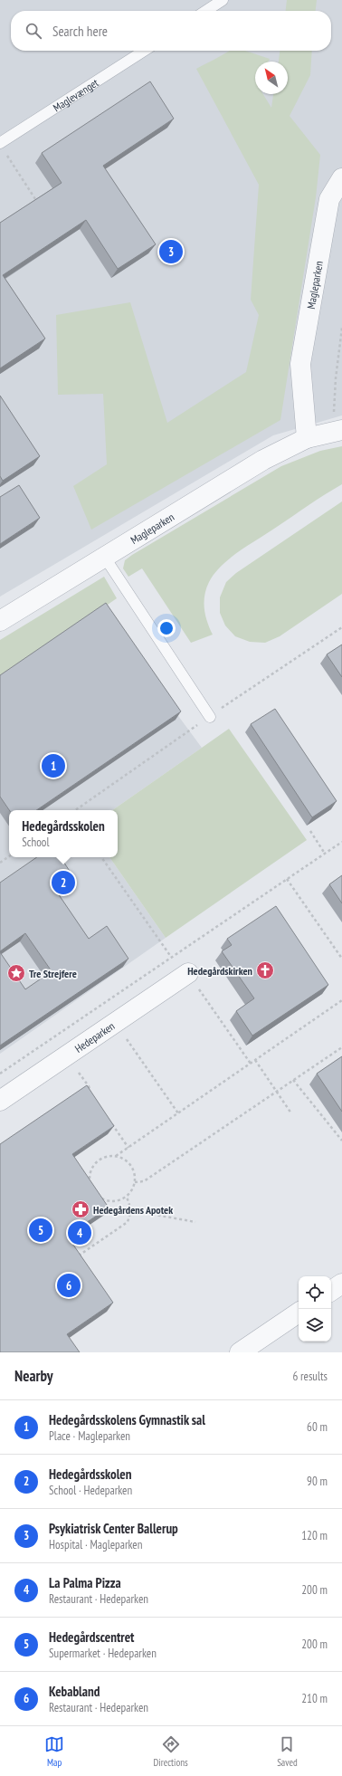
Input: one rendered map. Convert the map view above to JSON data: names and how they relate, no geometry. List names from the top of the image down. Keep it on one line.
{"streets":{"street":["Magleparken","Hedeparken"],"lane":["Maglevænget"]},"places":{"church":["Hedegårdskirken"],"place":["Tre Strejfere"],"pharmacy":["Hedegårdens Apotek"]},"north":"top left","page":{"search":"Search here","pins":["3","1","2","5","4","6"],"popup":["Hedegårdsskolen","School"],"heading":["Nearby","6 results"],"list":[{"mark":"1","name":"Hedegårdsskolens Gymnastik sal","note":"Place · Magleparken","value":"60 m"},{"mark":"2","name":"Hedegårdsskolen","note":"School · Hedeparken","value":"90 m"},{"mark":"3","name":"Psykiatrisk Center Ballerup","note":"Hospital · Magleparken","value":"120 m"},{"mark":"4","name":"La Palma Pizza","note":"Restaurant · Hedeparken","value":"200 m"},{"mark":"5","name":"Hedegårdscentret","note":"Supermarket · Hedeparken","value":"200 m"},{"mark":"6","name":"Kebabland","note":"Restaurant · Hedeparken","value":"210 m"}],"nav":["Map","Directions","Saved"]}}
